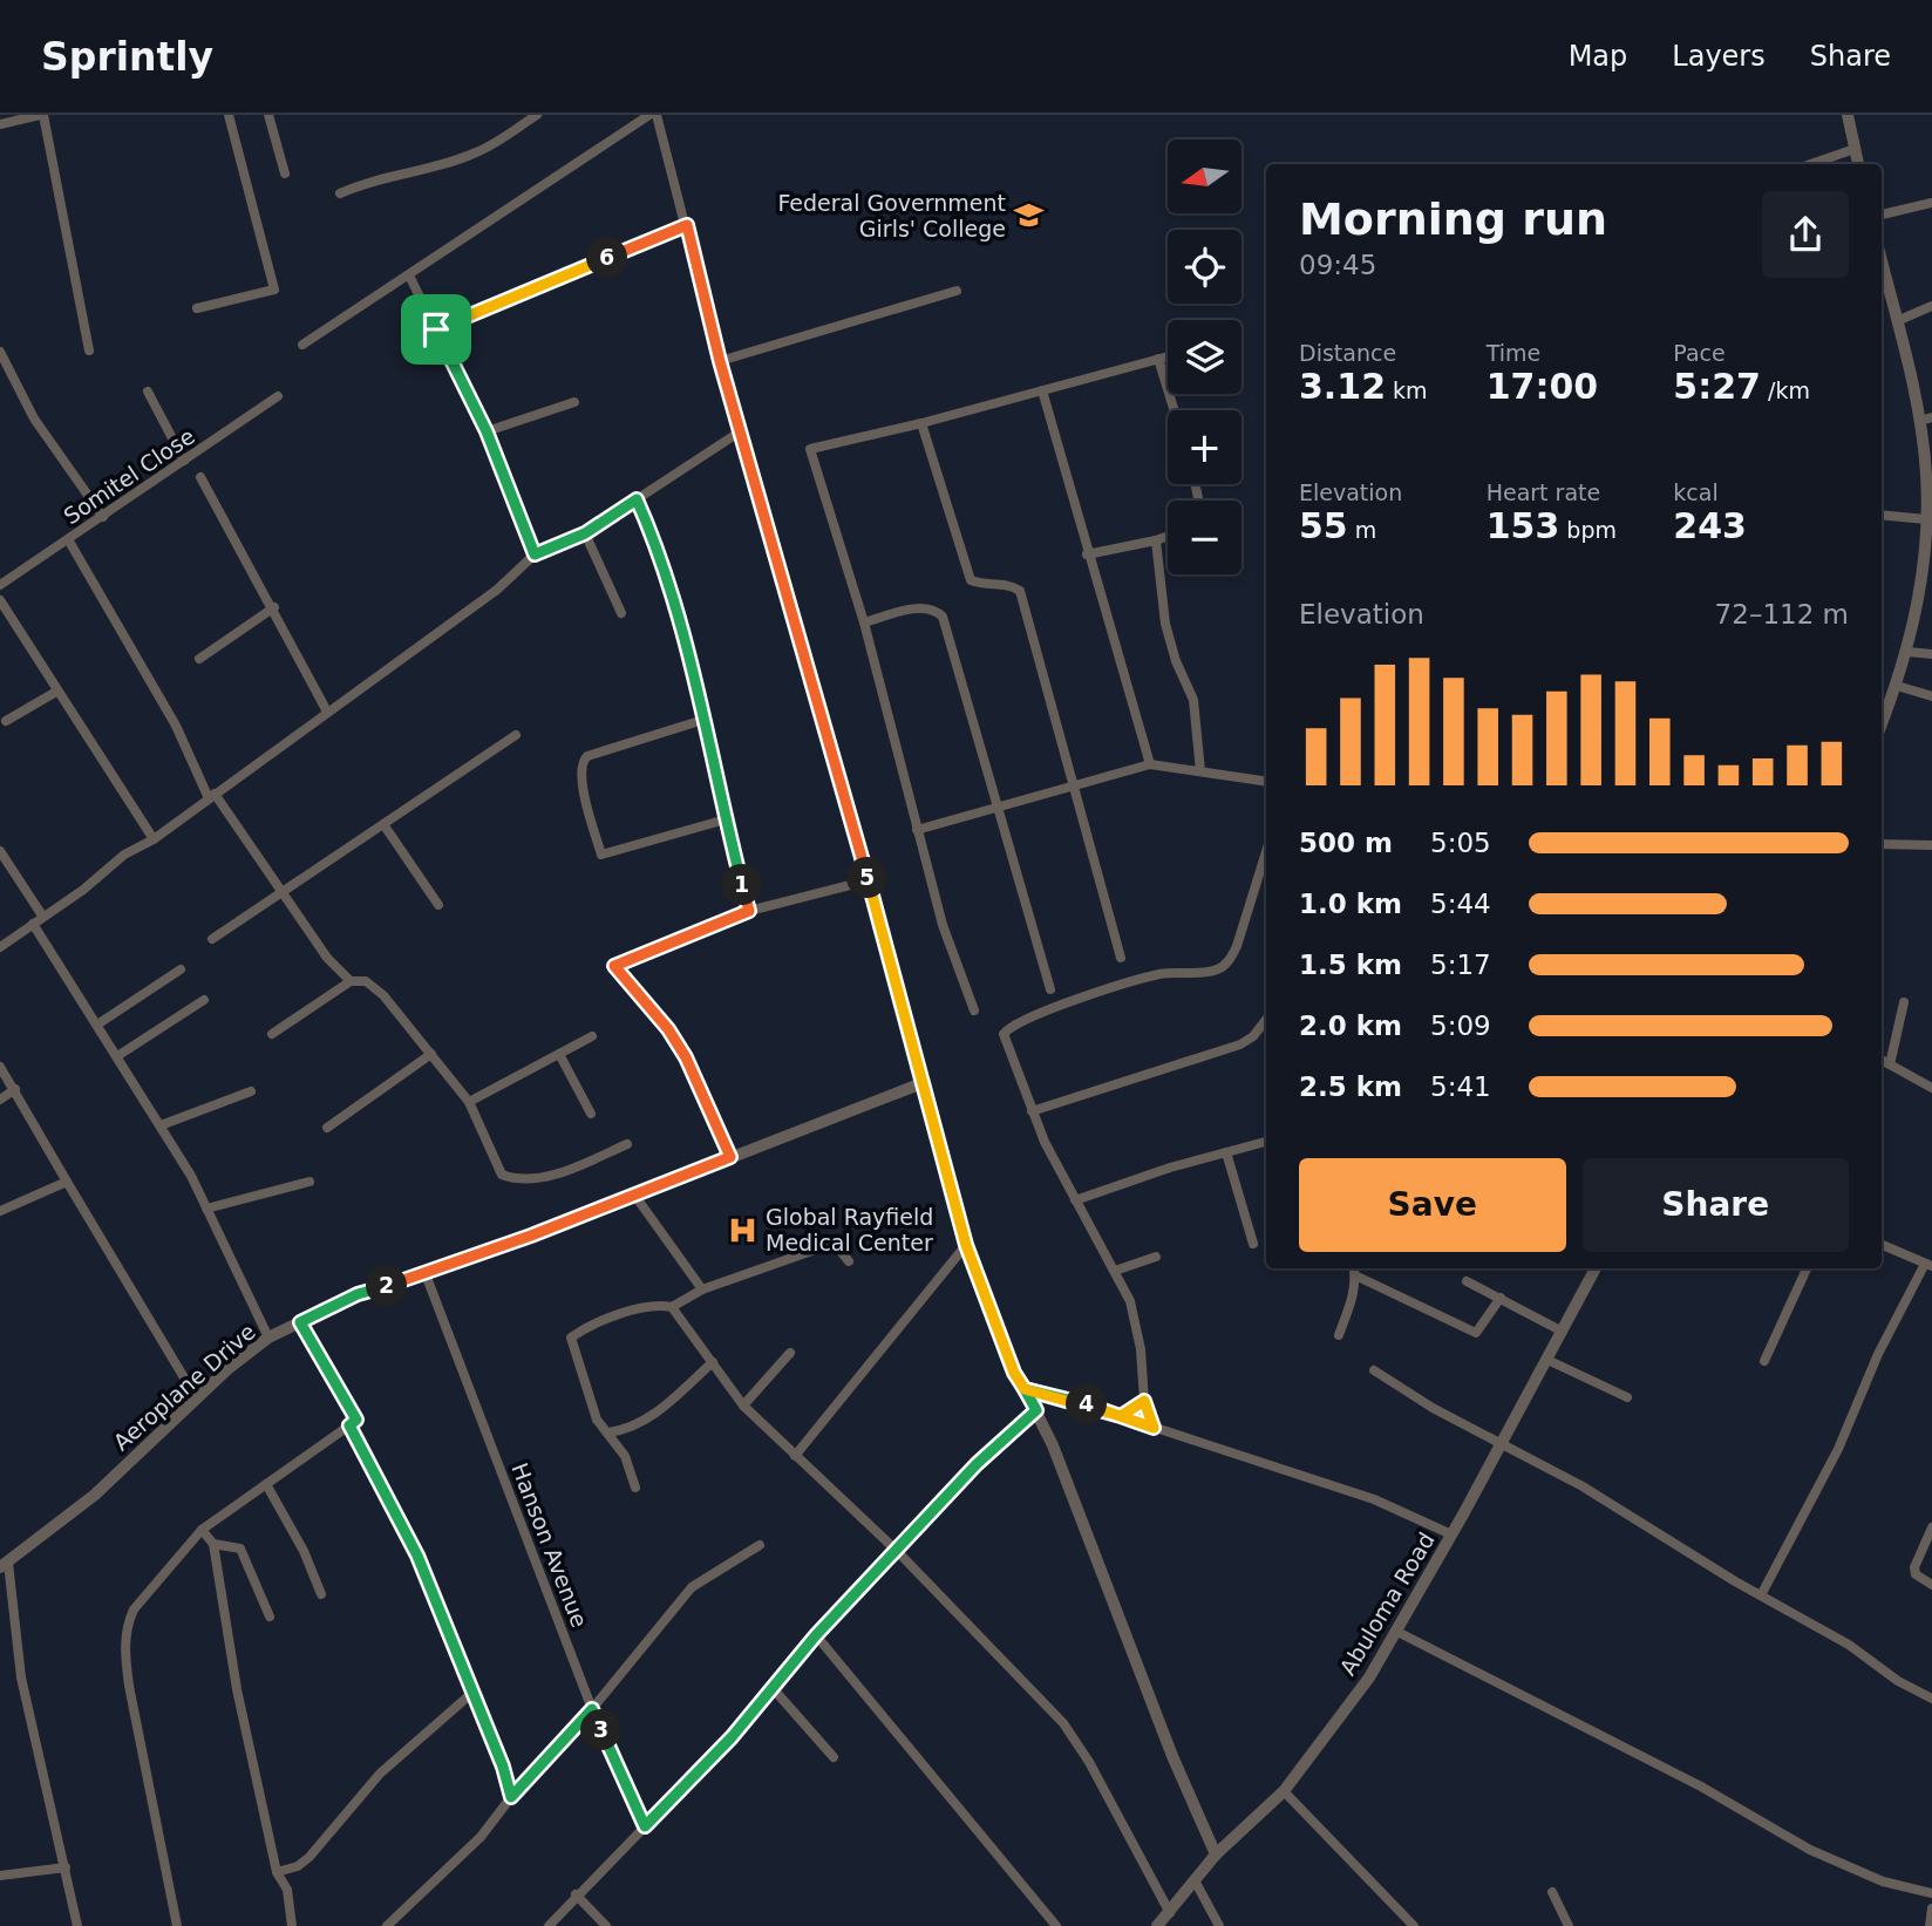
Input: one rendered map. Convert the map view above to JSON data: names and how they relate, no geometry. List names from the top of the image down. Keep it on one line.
{"streets":{"street":["Somitel Close","Aeroplane Drive","Hanson Avenue","Abuloma Road"]},"crossings":[["Aeroplane Drive","Hanson Avenue"]],"places":{"school or university":["Federal Government Girls' College"],"hospital":["Global Rayfield Medical Center"]},"north":"left","page":{"header":"Sprintly","nav":["Map","Layers","Share"],"map_buttons":["+","−"],"heading":["Morning run","09:45"],"pins":["6","5","1","2","4","3"],"stats":[["Distance","3.12 km"],["Time","17:00"],["Pace","5:27 /km"],["Elevation","55 m"],["Heart rate","153 bpm"],["kcal","243"]],"chart":["Elevation","72–112 m"],"list":[{"name":"500 m","note":"5:05"},{"name":"1.0 km","note":"5:44"},{"name":"1.5 km","note":"5:17"},{"name":"2.0 km","note":"5:09"},{"name":"2.5 km","note":"5:41"}],"buttons":["Save","Share"]}}
